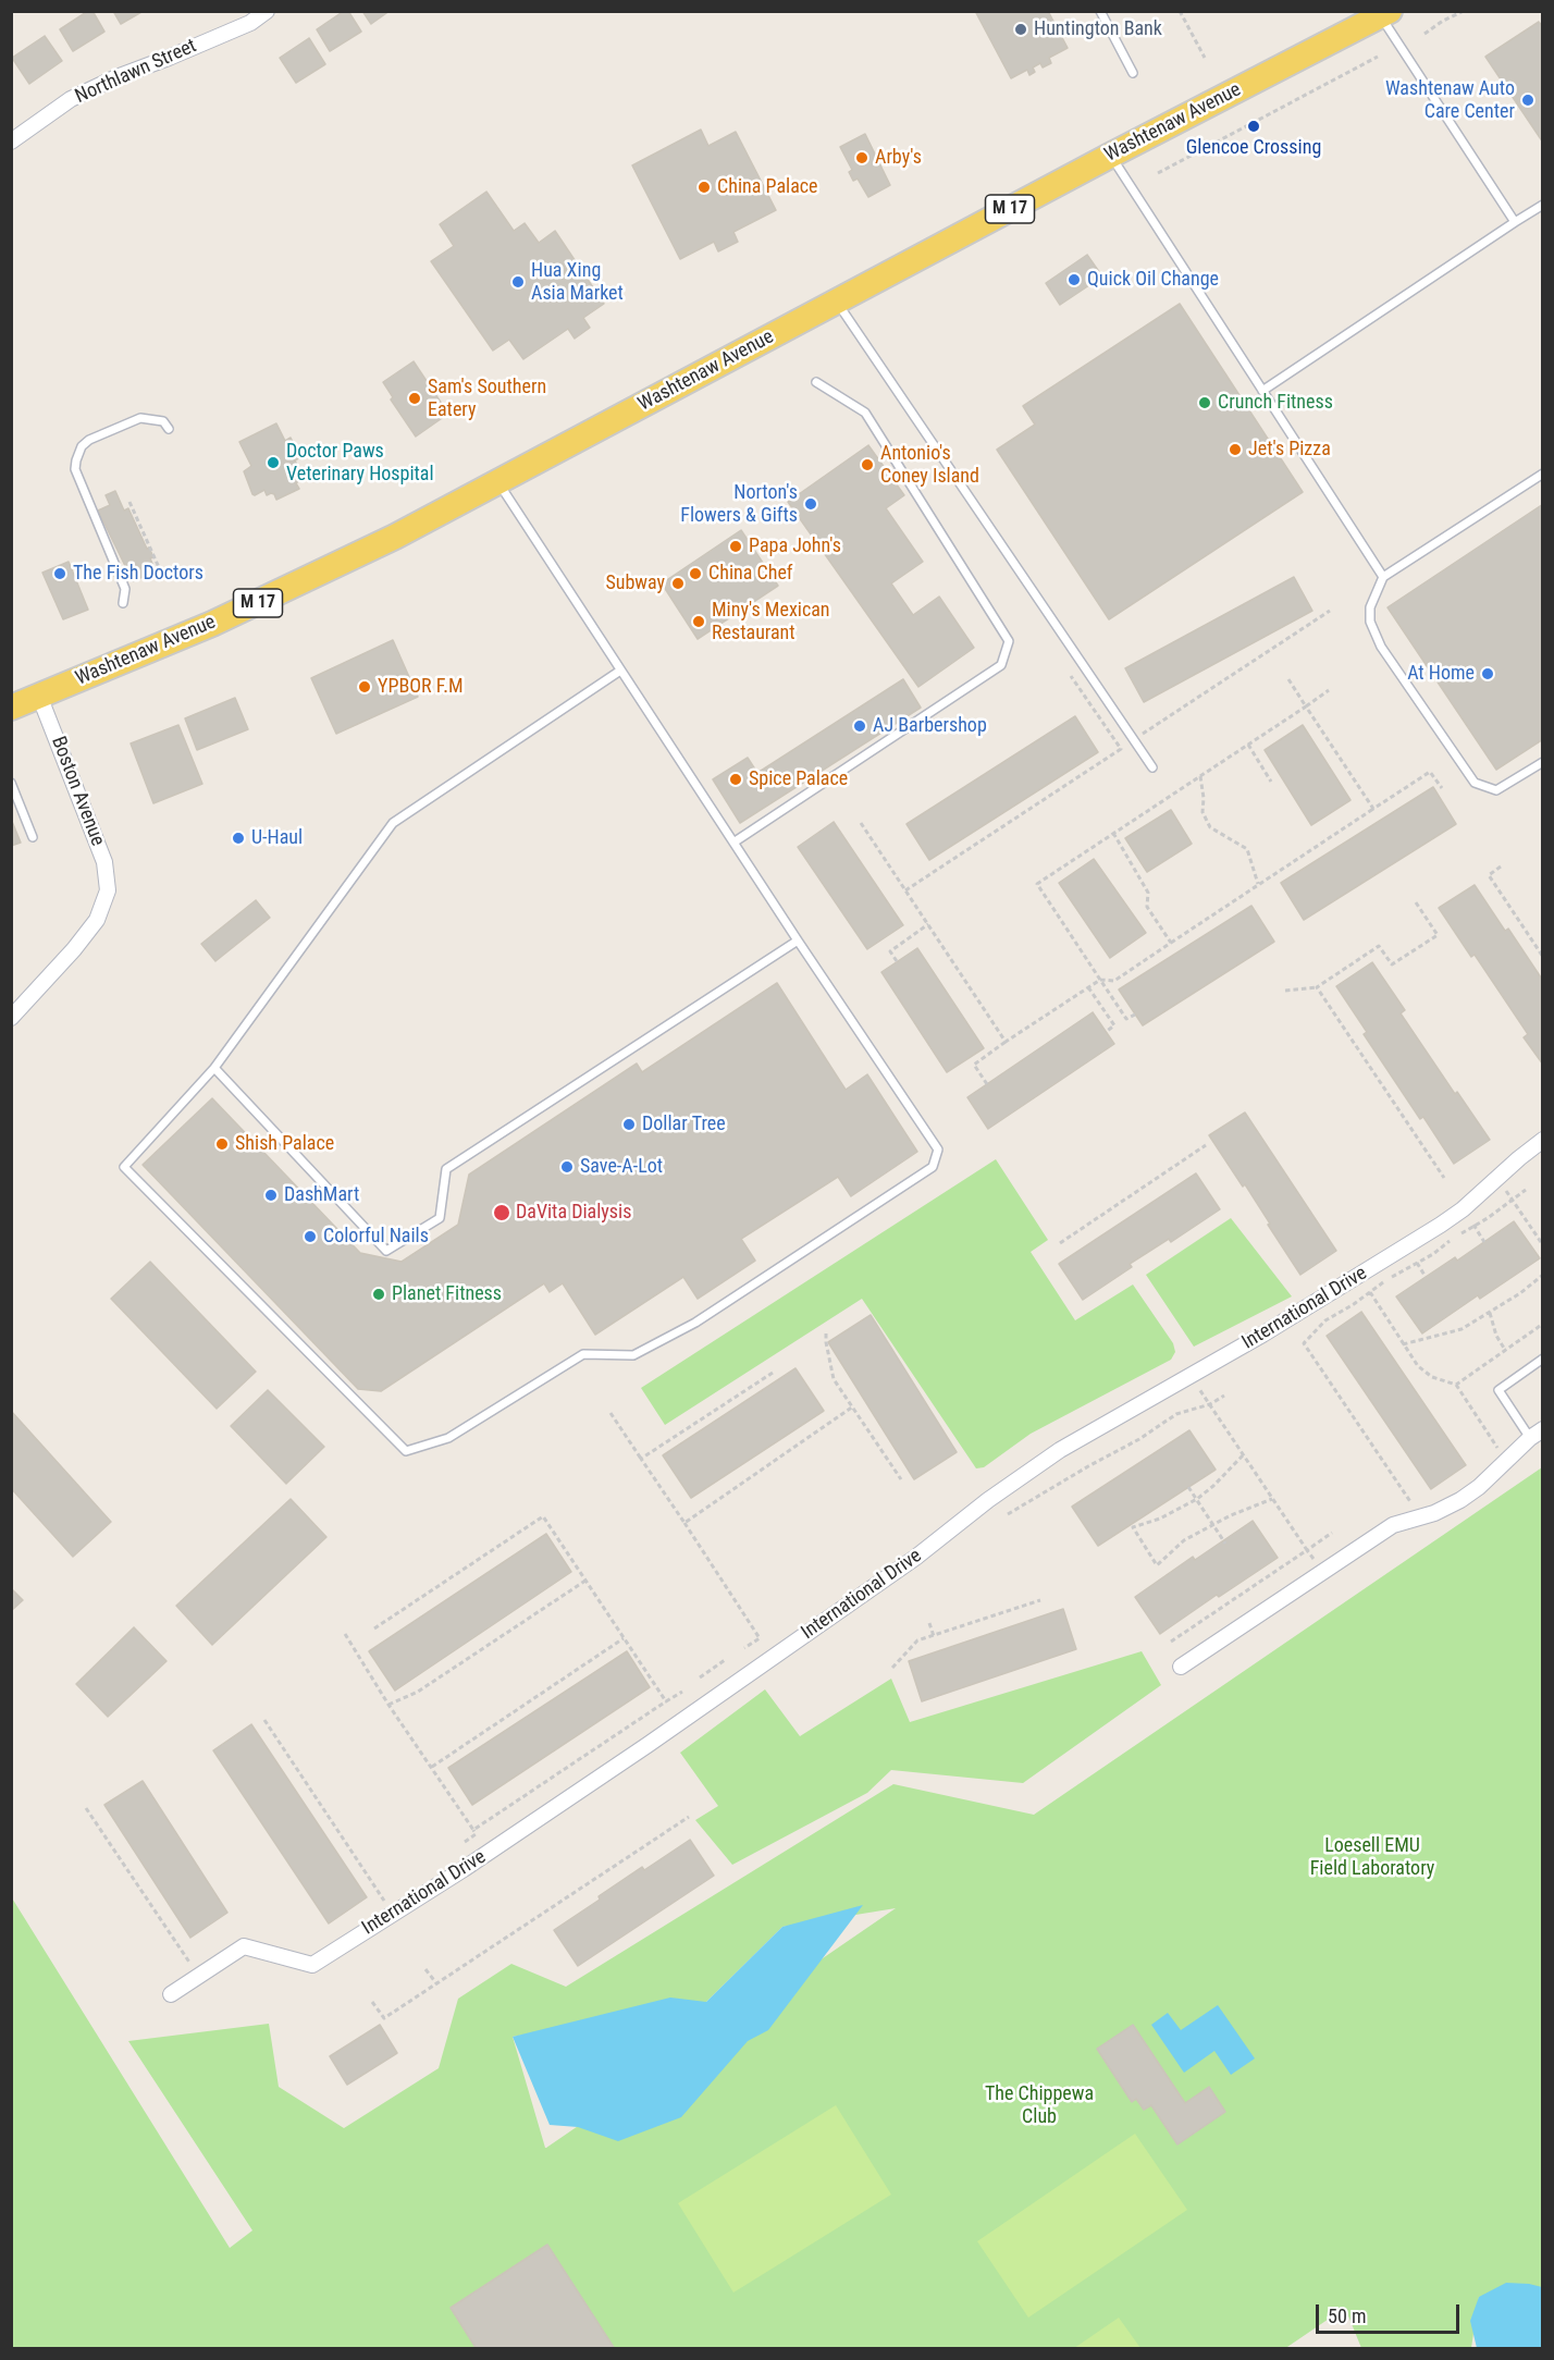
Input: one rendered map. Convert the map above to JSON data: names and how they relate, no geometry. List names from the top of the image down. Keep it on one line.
{"streets":{"main road":["Washtenaw Avenue","M 17"],"street":["Northlawn Street","Boston Avenue","International Drive"]},"crossings":[["Washtenaw Avenue","Boston Avenue"]],"parks":["Loesell EMU Field Laboratory","The Chippewa Club"],"places":["Huntington Bank","Washtenaw Auto Care Center","Glencoe Crossing","Arby's","China Palace","Quick Oil Change","Hua Xing Asia Market","Sam's Southern Eatery","Crunch Fitness","Jet's Pizza","Doctor Paws Veterinary Hospital","Antonio's Coney Island","Norton's Flowers & Gifts","Papa John's","The Fish Doctors","China Chef","Subway","Miny's Mexican Restaurant","At Home","YPBOR F.M","AJ Barbershop","Spice Palace","U-Haul","Dollar Tree","Shish Palace","Save-A-Lot","DashMart","DaVita Dialysis","Colorful Nails","Planet Fitness"],"scale_bar":"50 m"}
